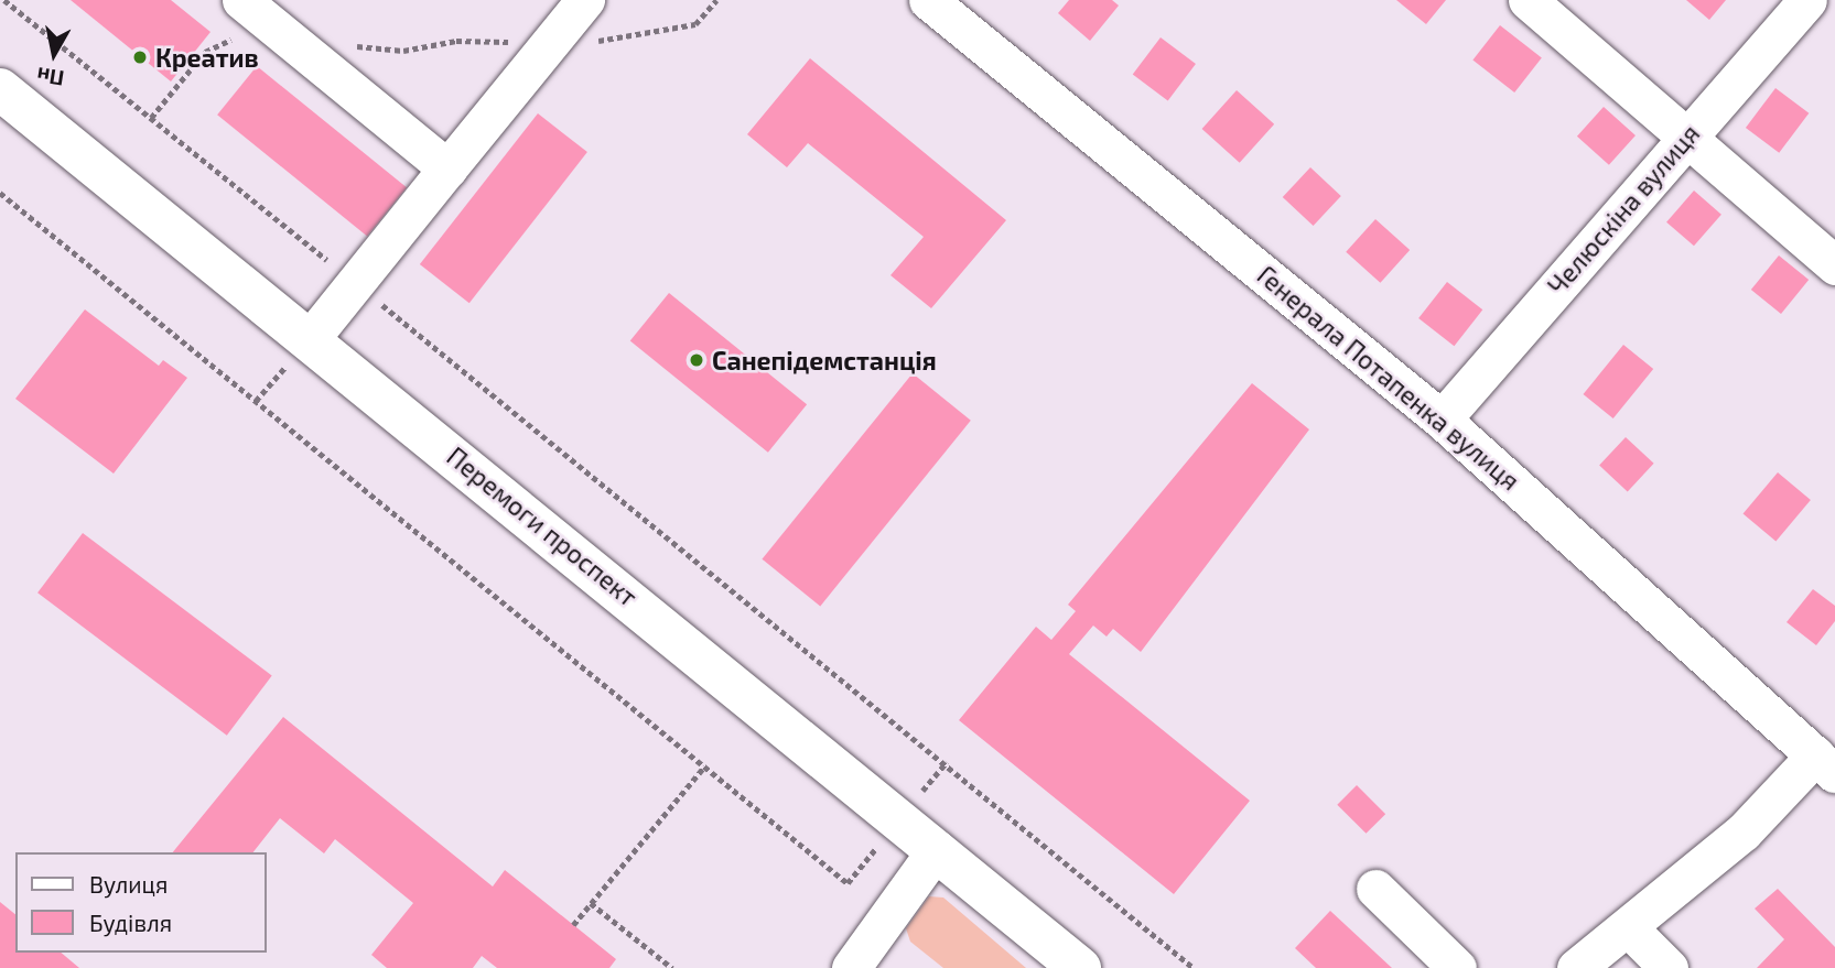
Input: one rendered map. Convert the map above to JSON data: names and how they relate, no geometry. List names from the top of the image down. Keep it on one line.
{"streets":{"main road":["Перемоги проспект"],"street":["Челюскіна вулиця","Генерала Потапенка вулиця"]},"crossings":[["Челюскіна вулиця","Генерала Потапенка вулиця"]],"places":["Креатив","Санепідемстанція"],"legend":["Вулиця","Будівля"],"north":"bottom"}
